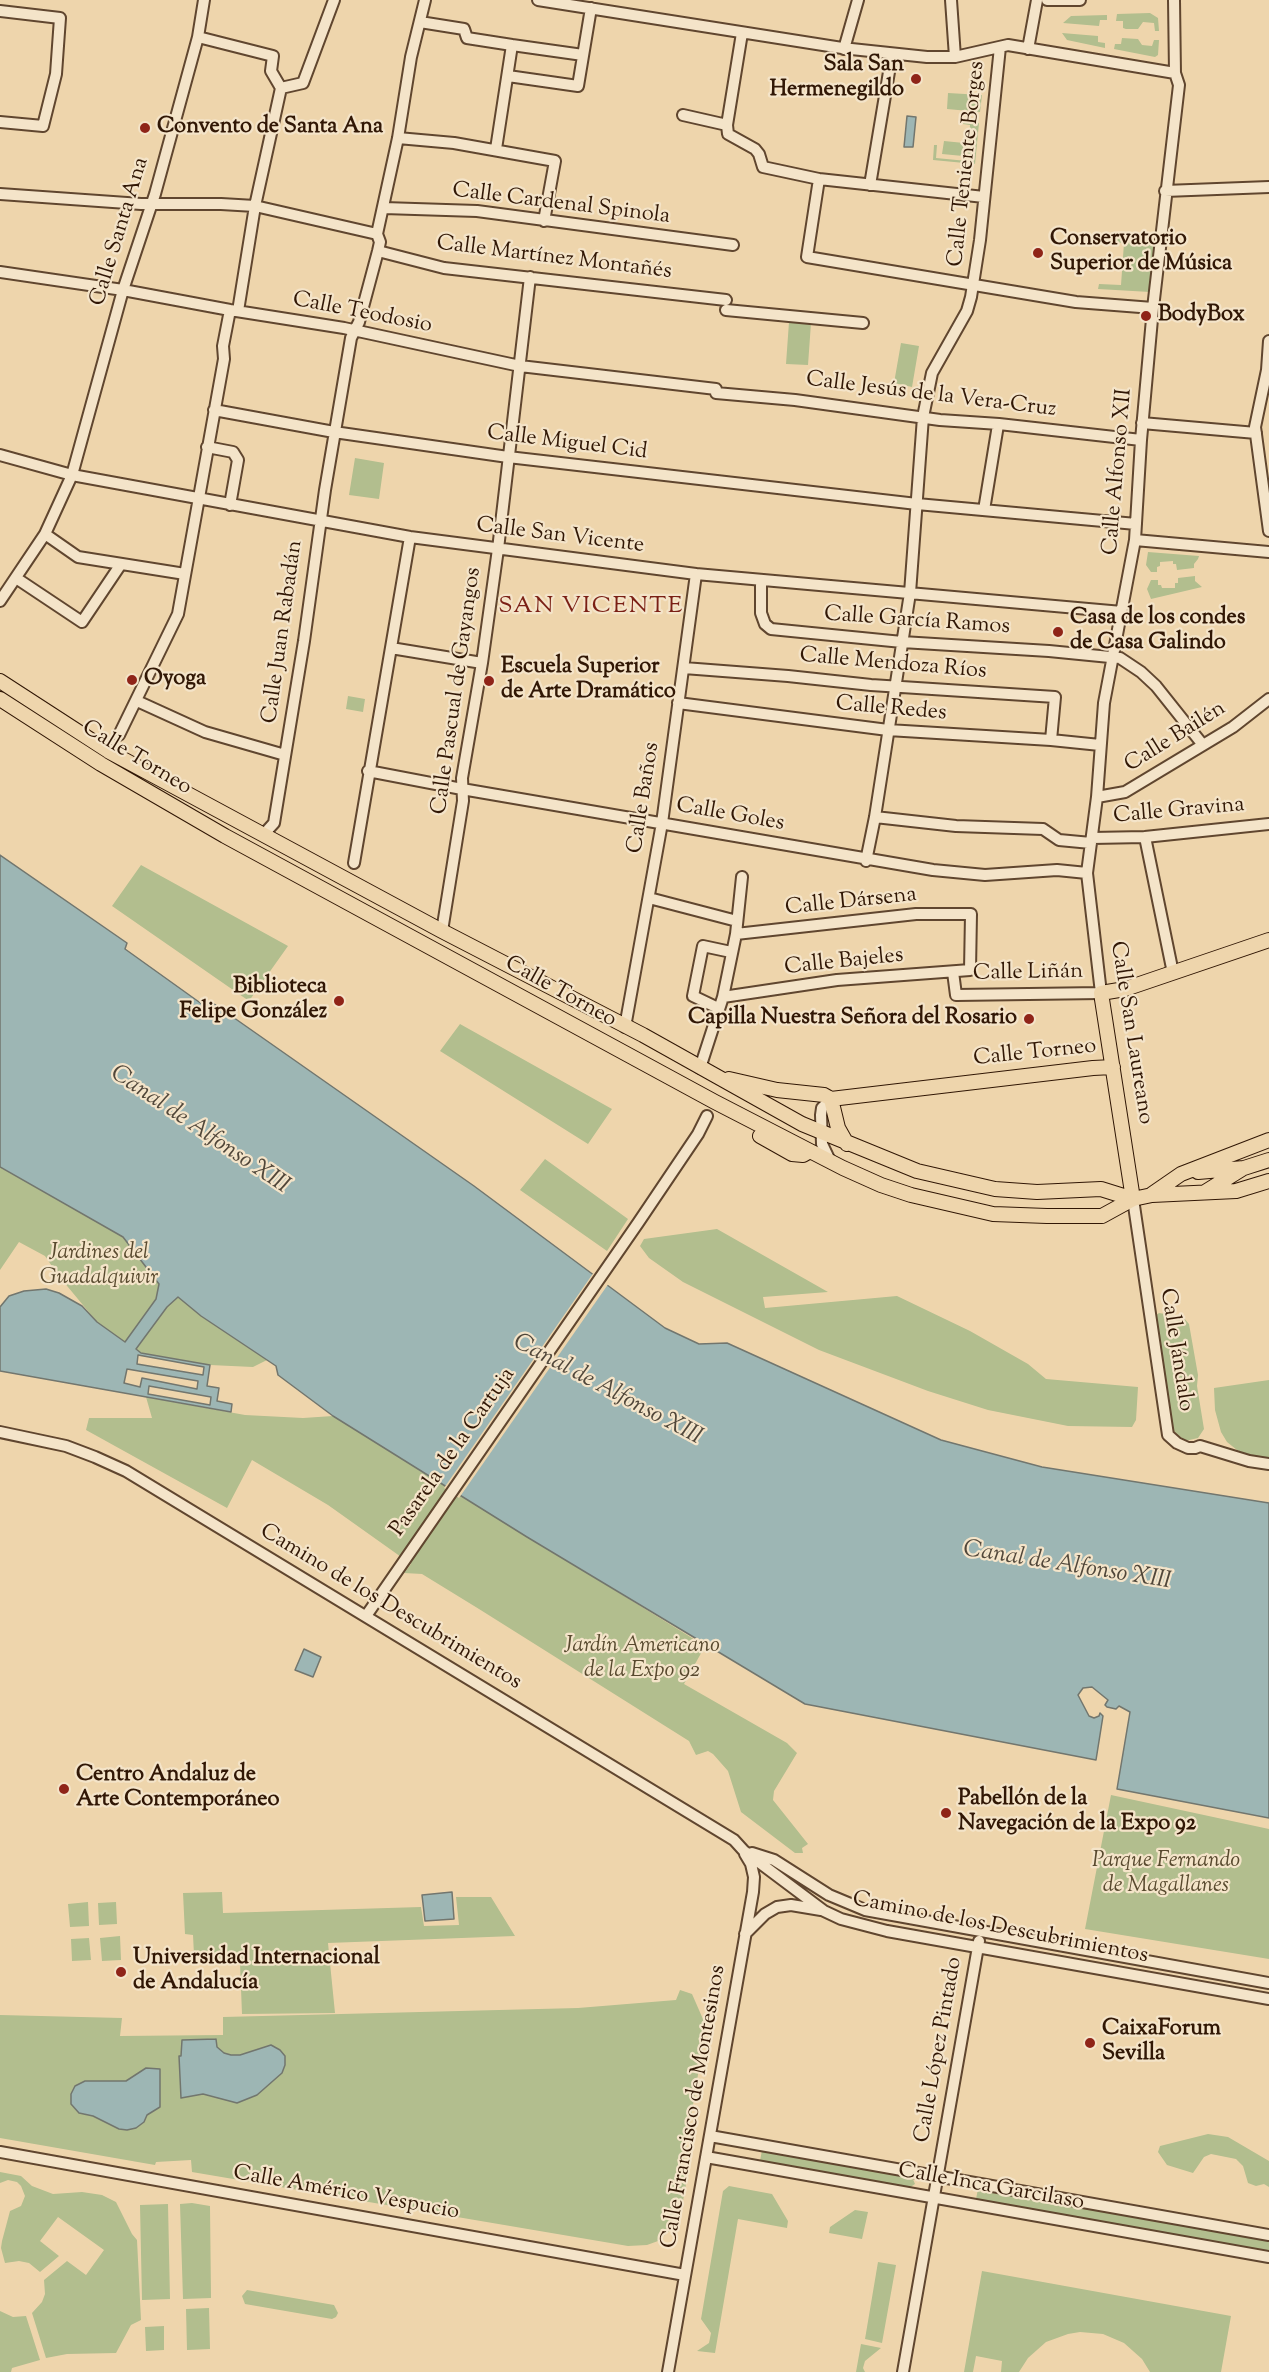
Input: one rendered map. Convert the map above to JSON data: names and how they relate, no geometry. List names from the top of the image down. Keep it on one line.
{"streets":{"main road":["Calle Torneo","Calle San Laureano"],"street":["Calle Teniente Borges","Calle Cardenal Spinola","Calle Santa Ana","Calle Martínez Montañés","Calle Teodosio","Calle Jesús de la Vera-Cruz","Calle Miguel Cid","Calle Alfonso XII","Calle San Vicente","Calle García Ramos","Calle Juan Rabadán","Calle Mendoza Ríos","Calle Pascual de Gayangos","Calle Redes","Calle Bailén","Calle Baños","Calle Gravina","Calle Goles","Calle Dársena","Calle Bajeles","Calle Liñán","Calle Jándalo","Pasarela de la Cartuja","Camino de los Descubrimientos","Calle López Pintado","Calle Francisco de Montesinos","Calle Inca Garcilaso","Calle Américo Vespucio"]},"crossings":[["Calle Teniente Borges","Calle Jesús de la Vera-Cruz"],["Calle Teniente Borges","Calle Miguel Cid"],["Calle Teniente Borges","Calle San Vicente"],["Calle Teniente Borges","Calle García Ramos"],["Calle Teniente Borges","Calle Mendoza Ríos"],["Calle Teniente Borges","Calle Redes"],["Calle Teniente Borges","Calle Gravina"],["Calle Teniente Borges","Calle Goles"],["Calle Cardenal Spinola","Calle Juan Rabadán"],["Calle Santa Ana","Calle Teodosio"],["Calle Santa Ana","Calle San Vicente"],["Calle Martínez Montañés","Calle Juan Rabadán"],["Calle Martínez Montañés","Calle Pascual de Gayangos"],["Calle Teodosio","Calle Jesús de la Vera-Cruz"],["Calle Teodosio","Calle Juan Rabadán"],["Calle Teodosio","Calle Pascual de Gayangos"],["Calle Jesús de la Vera-Cruz","Calle Alfonso XII"],["Calle Miguel Cid","Calle Alfonso XII"],["Calle Miguel Cid","Calle Juan Rabadán"],["Calle Miguel Cid","Calle Pascual de Gayangos"],["Calle Alfonso XII","Calle San Vicente"],["Calle Alfonso XII","Calle García Ramos"],["Calle Alfonso XII","Calle Redes"],["Calle Alfonso XII","Calle Bailén"],["Calle Alfonso XII","Calle Gravina"],["Calle Alfonso XII","Calle Goles"],["Calle Alfonso XII","Calle San Laureano"],["Calle San Vicente","Calle García Ramos"],["Calle San Vicente","Calle Juan Rabadán"],["Calle San Vicente","Calle Pascual de Gayangos"],["Calle San Vicente","Calle Baños"],["Calle García Ramos","Calle Bailén"],["Calle Juan Rabadán","Calle Torneo"],["Calle Mendoza Ríos","Calle Redes"],["Calle Mendoza Ríos","Calle Baños"],["Calle Pascual de Gayangos","Calle Torneo"],["Calle Pascual de Gayangos","Calle Goles"],["Calle Redes","Calle Baños"],["Calle Torneo","Calle Baños"],["Calle Torneo","Calle San Laureano"],["Calle Torneo","Calle Jándalo"],["Calle Baños","Calle Goles"],["Calle Goles","Calle San Laureano"],["Calle Dársena","Calle Bajeles"],["Calle Bajeles","Calle Liñán"],["Calle Liñán","Calle San Laureano"],["Calle San Laureano","Calle Jándalo"],["Pasarela de la Cartuja","Camino de los Descubrimientos"],["Camino de los Descubrimientos","Calle López Pintado"],["Camino de los Descubrimientos","Calle Francisco de Montesinos"],["Calle López Pintado","Calle Inca Garcilaso"],["Calle Francisco de Montesinos","Calle Inca Garcilaso"],["Calle Francisco de Montesinos","Calle Américo Vespucio"]],"districts":["SAN VICENTE"],"water":["Canal de Alfonso XIII"],"parks":["Jardines del Guadalquivir","Jardín Americano de la Expo 92","Parque Fernando de Magallanes"],"places":["Sala San Hermenegildo","Convento de Santa Ana","Conservatorio Superior de Música","BodyBox","Casa de los condes de Casa Galindo","Oyoga","Escuela Superior de Arte Dramático","Biblioteca Felipe González","Capilla Nuestra Señora del Rosario","Centro Andaluz de Arte Contemporáneo","Pabellón de la Navegación de la Expo 92","Universidad Internacional de Andalucía","CaixaForum Sevilla"]}
